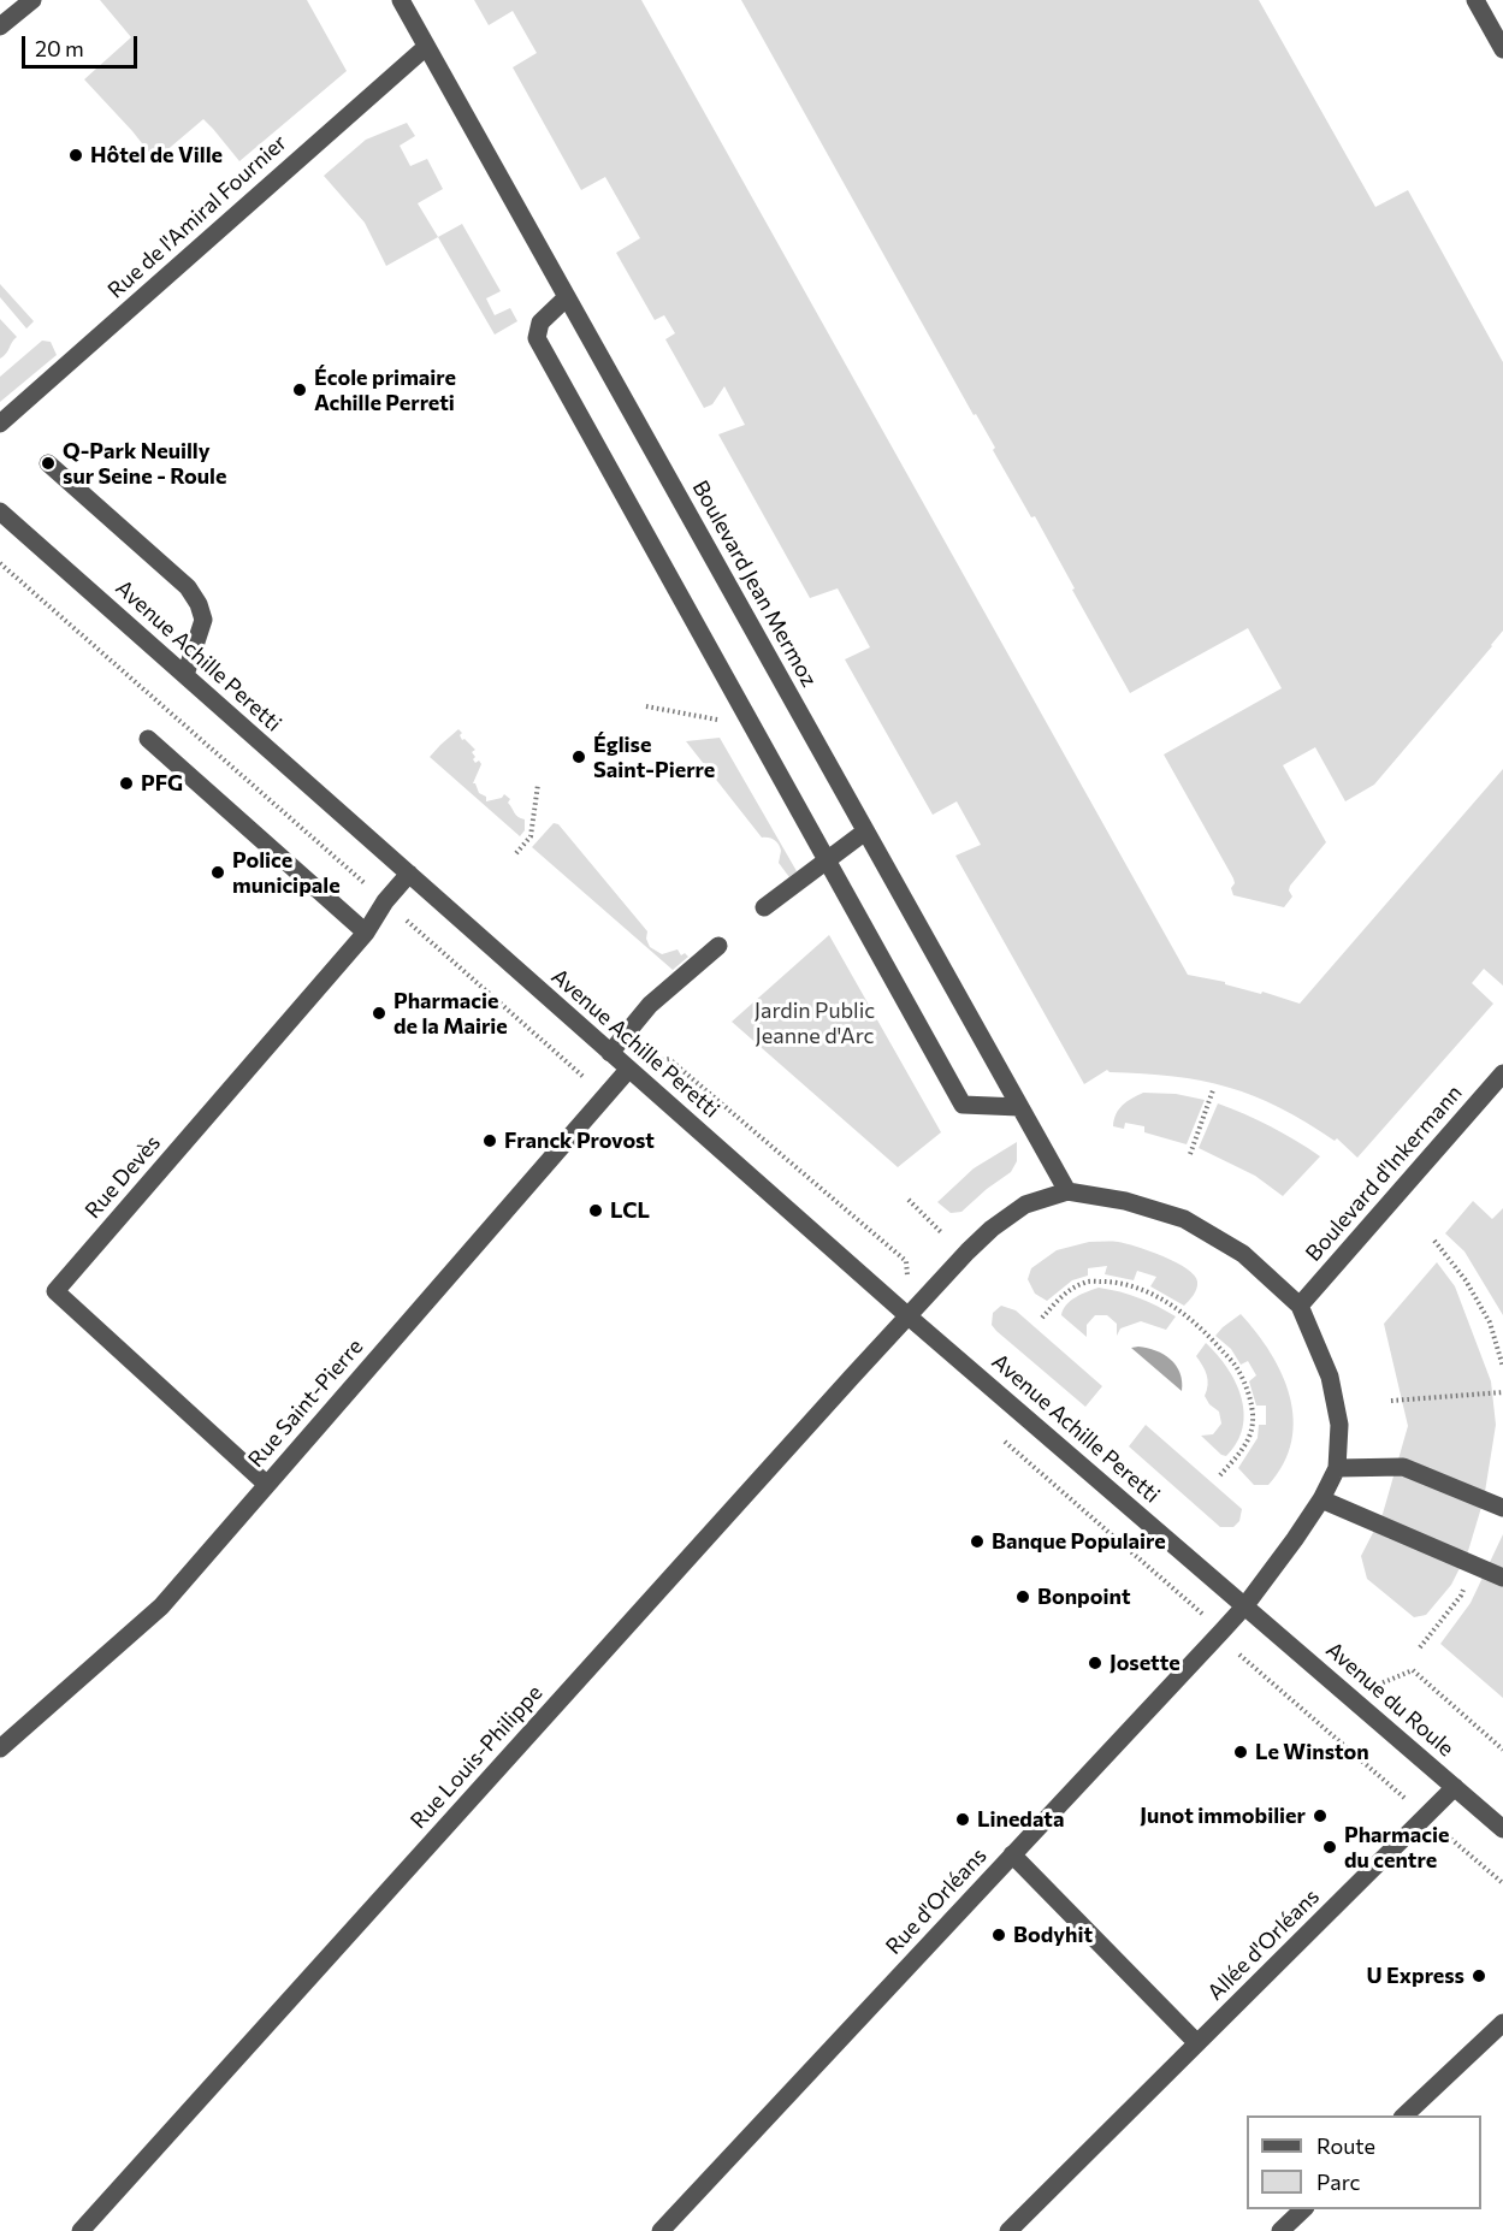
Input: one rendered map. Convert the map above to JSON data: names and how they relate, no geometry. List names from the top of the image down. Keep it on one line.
{"streets":{"street":["Rue de l'Amiral Fournier","Boulevard Jean Mermoz","Avenue Achille Peretti","Boulevard d'Inkermann","Rue Devès","Rue Saint-Pierre","Avenue du Roule","Rue Louis-Philippe","Rue d'Orléans","Allée d'Orléans"]},"crossings":[["Rue de l'Amiral Fournier","Boulevard Jean Mermoz"],["Boulevard Jean Mermoz","Rue Louis-Philippe"],["Avenue Achille Peretti","Rue Devès"],["Avenue Achille Peretti","Rue Saint-Pierre"],["Avenue Achille Peretti","Avenue du Roule"],["Avenue Achille Peretti","Rue Louis-Philippe"],["Avenue Achille Peretti","Rue d'Orléans"],["Rue Devès","Rue Saint-Pierre"],["Avenue du Roule","Rue d'Orléans"],["Avenue du Roule","Allée d'Orléans"]],"parks":["Jardin Public Jeanne d'Arc"],"places":["Hôtel de Ville","École primaire Achille Perreti","Q-Park Neuilly sur Seine - Roule","Église Saint-Pierre","PFG","Police municipale","Pharmacie de la Mairie","Franck Provost","LCL","Banque Populaire","Bonpoint","Josette","Le Winston","Junot immobilier","Linedata","Pharmacie du centre","Bodyhit","U Express"],"legend":["Route","Parc"],"scale_bar":"20 m"}
